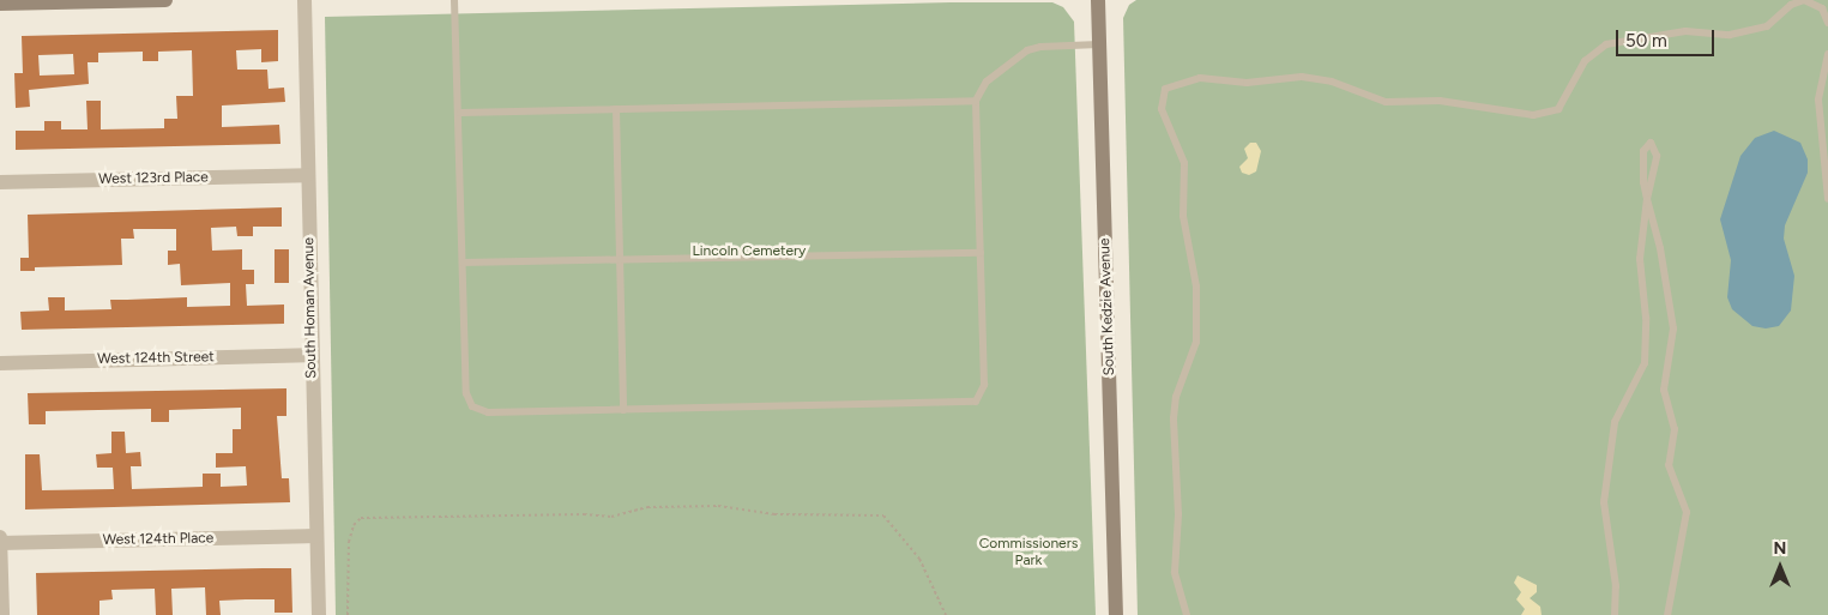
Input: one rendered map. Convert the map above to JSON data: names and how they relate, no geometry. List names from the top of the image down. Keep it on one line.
{"streets":{"main road":["South Kedzie Avenue"],"street":["West 123rd Place","South Homan Avenue","West 124th Street","West 124th Place"]},"crossings":[["West 123rd Place","South Homan Avenue"],["South Homan Avenue","West 124th Street"],["South Homan Avenue","West 124th Place"]],"parks":["Lincoln Cemetery","Commissioners Park"],"scale_bar":"50 m","north":"top"}
